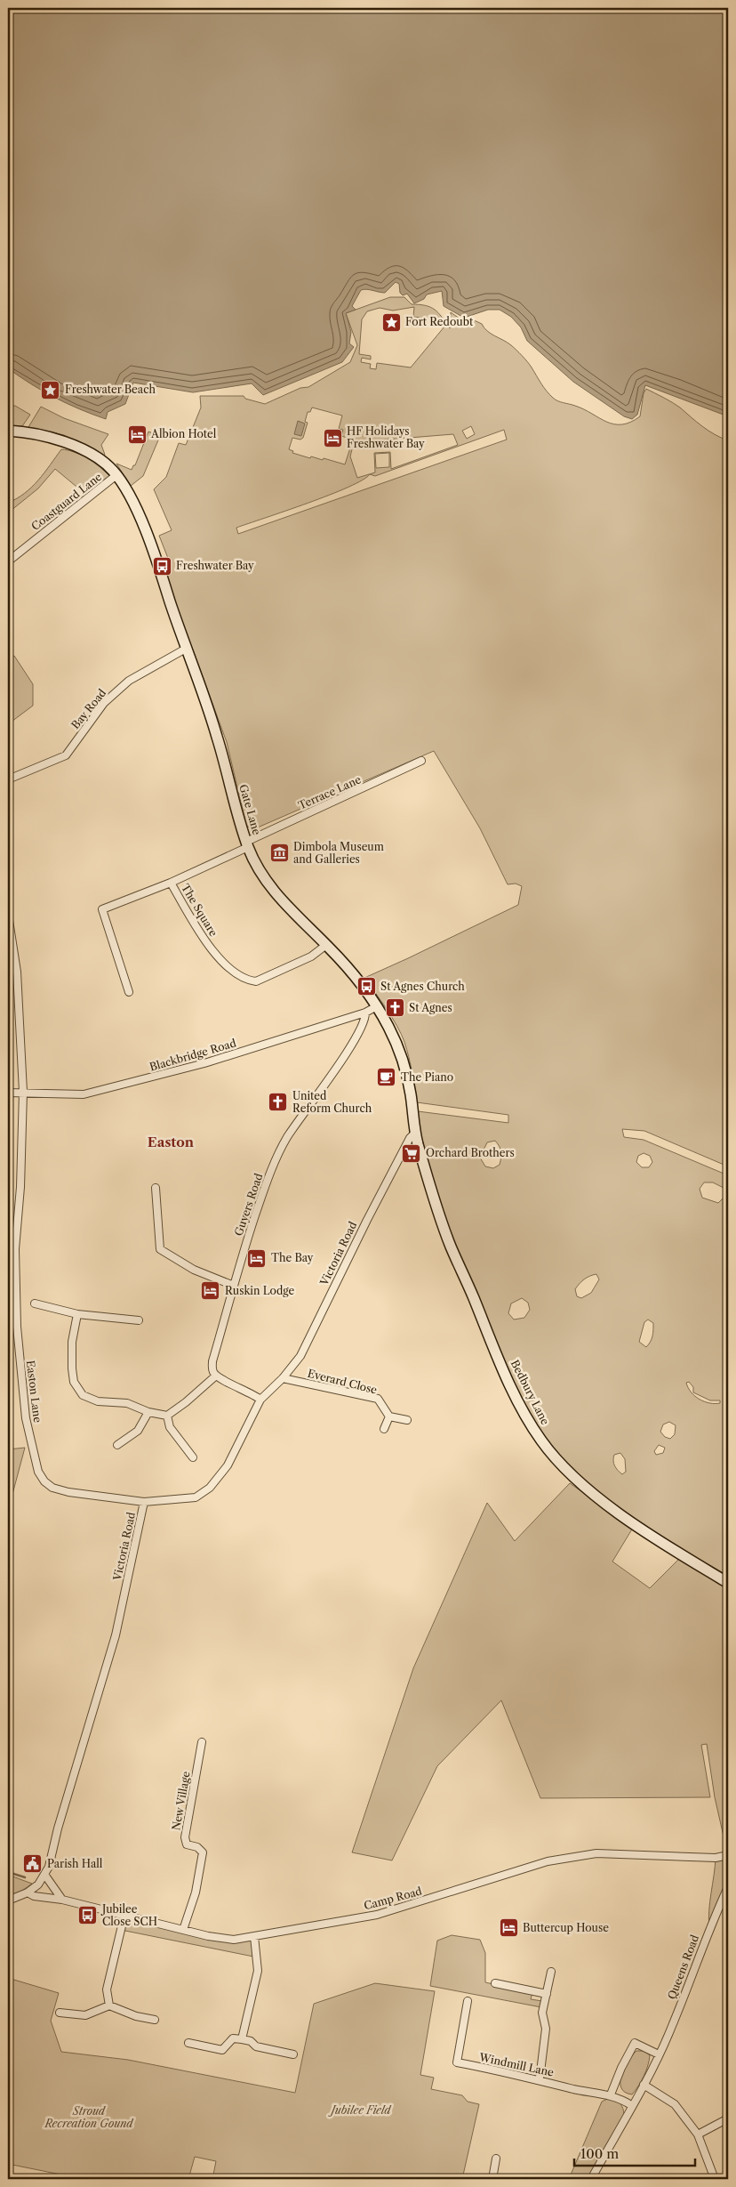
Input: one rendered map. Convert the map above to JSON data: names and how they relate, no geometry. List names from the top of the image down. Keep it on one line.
{"streets":{"street":["Coastguard Lane","Bay Road","Terrace Lane","Gate Lane","The Square","Blackbridge Road","Guyers Road","Victoria Road","Everard Close","Easton Lane","Bedbury Lane","New Village","Camp Road","Queens Road","Windmill Lane"]},"crossings":[["Coastguard Lane","Gate Lane"],["Bay Road","Gate Lane"],["Terrace Lane","Gate Lane"],["Terrace Lane","The Square"],["Gate Lane","The Square"],["Gate Lane","Blackbridge Road"],["Gate Lane","Victoria Road"],["Gate Lane","Bedbury Lane"],["Blackbridge Road","Guyers Road"],["Blackbridge Road","Easton Lane"],["Victoria Road","Everard Close"],["Victoria Road","Easton Lane"],["Victoria Road","Bedbury Lane"],["Victoria Road","Camp Road"],["New Village","Camp Road"],["Queens Road","Windmill Lane"]],"districts":["Easton"],"parks":["Jubilee Field","Stroud Recreation Gound"],"places":{"place":["Fort Redoubt","Freshwater Beach"],"hotel":["Albion Hotel","HF Holidays Freshwater Bay","The Bay","Ruskin Lodge","Buttercup House"],"bus stop":["Freshwater Bay","St Agnes Church","Jubilee Close SCH"],"museum":["Dimbola Museum and Galleries"],"church":["St Agnes","United Reform Church"],"cafe":["The Piano"],"supermarket":["Orchard Brothers"],"public building":["Parish Hall"]},"scale_bar":"100 m"}
